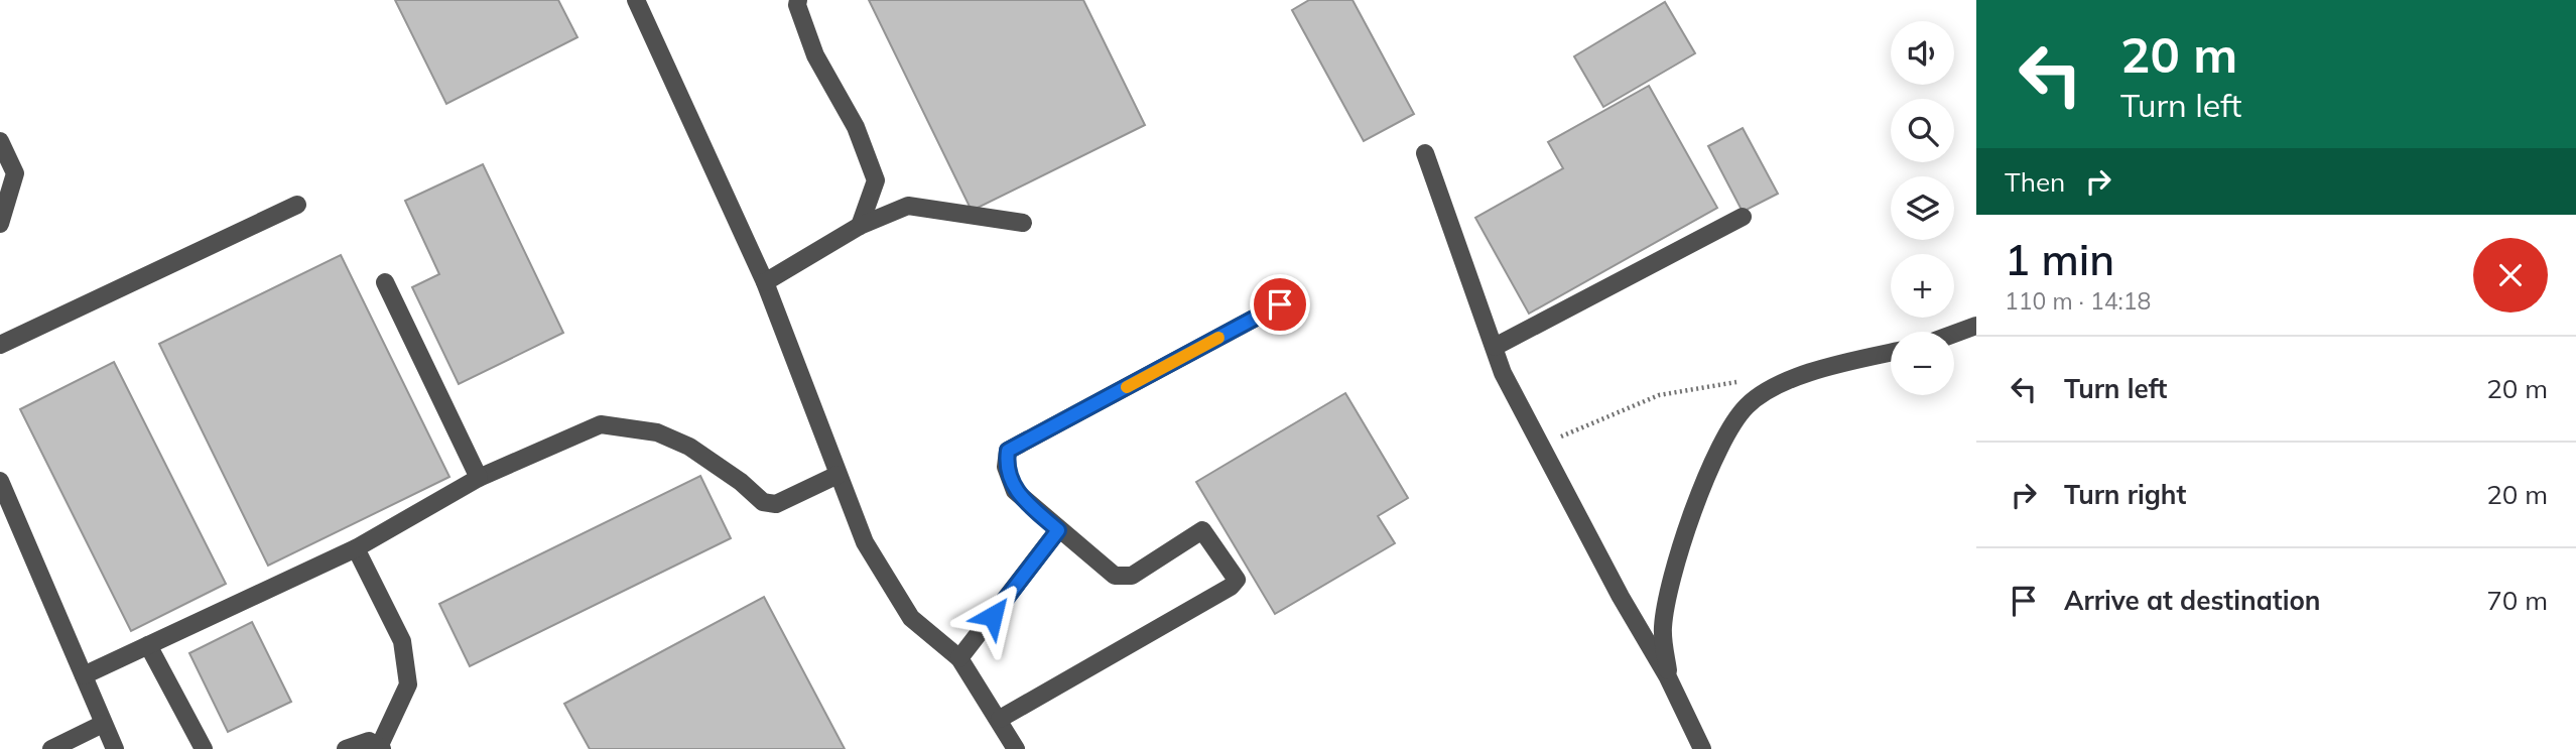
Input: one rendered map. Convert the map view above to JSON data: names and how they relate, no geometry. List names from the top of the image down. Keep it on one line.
{"page":{"turn":["20 m","Turn left"],"map_buttons":["+","−"],"then":"Then","heading":["1 min","110 m · 14:18"],"list":[{"name":"Turn left","value":"20 m"},{"name":"Turn right","value":"20 m"},{"name":"Arrive at destination","value":"70 m"}]}}
